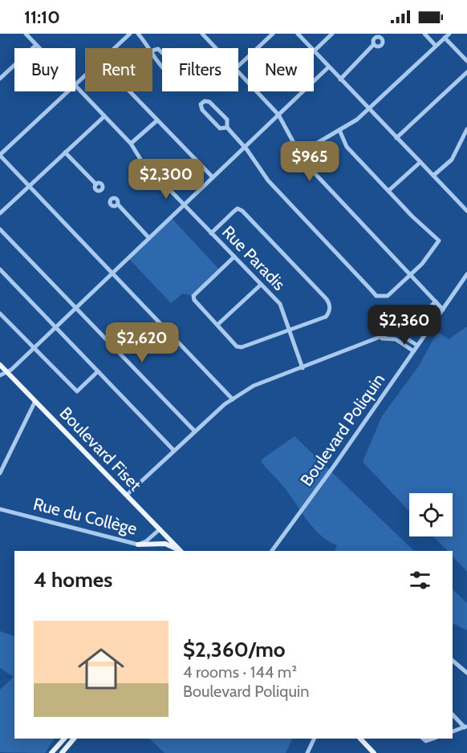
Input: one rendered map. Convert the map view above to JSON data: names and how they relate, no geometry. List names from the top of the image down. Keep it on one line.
{"streets":{"main road":["Boulevard Fiset"],"street":["Rue Paradis","Boulevard Poliquin","Rue du Collège"]},"crossings":[["Boulevard Fiset","Rue du Collège"]],"page":{"status":"11:10","chip":["Buy","Rent","Filters","New"],"price":["$965","$2,300","$2,360","$2,620"],"heading":"4 homes","list":[{"name":"$2,360/mo","note":"4 rooms · 144 m² · Boulevard Poliquin"}]}}
